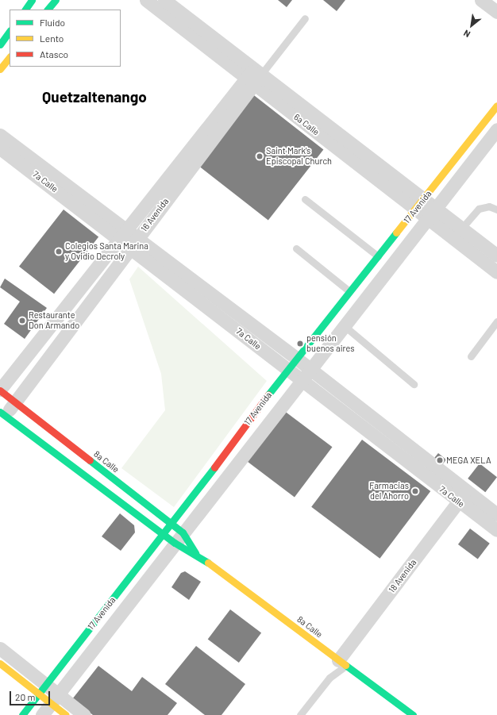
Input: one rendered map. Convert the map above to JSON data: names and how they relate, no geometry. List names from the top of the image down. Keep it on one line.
{"streets":{"street":["6a Calle","7a Calle","17 Avenida","16 Avenida","8a Calle","18 Avenida"]},"crossings":[["6a Calle","17 Avenida"],["6a Calle","16 Avenida"],["7a Calle","17 Avenida"],["7a Calle","16 Avenida"],["7a Calle","18 Avenida"],["17 Avenida","8a Calle"],["16 Avenida","8a Calle"],["8a Calle","18 Avenida"]],"districts":["Quetzaltenango"],"places":["Saint Mark's Episcopal Church","Colegios Santa Marina y Ovidio Decroly","Restaurante Don Armando","pensión buenos aires","MEGA XELA","Farmacias del Ahorro"],"legend":["Fluido","Lento","Atasco"],"scale_bar":"20 m","north":"bottom left"}
